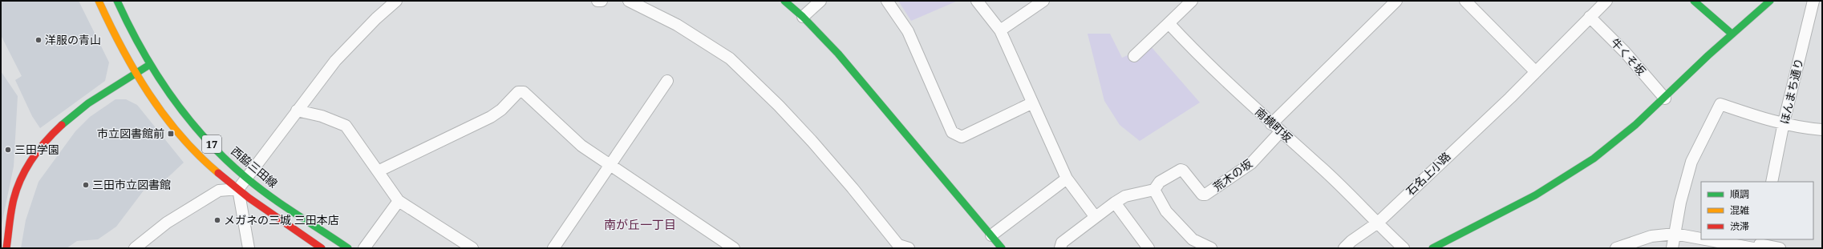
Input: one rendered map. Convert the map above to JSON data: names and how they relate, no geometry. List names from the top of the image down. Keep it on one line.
{"streets":{"street":["牛くそ坂","ほんまち通り","南横町坂","17","西脇三田線","石名上小路","荒木の坂"]},"crossings":[["牛くそ坂","石名上小路"],["南横町坂","石名上小路"],["南横町坂","荒木の坂"]],"districts":["南が丘一丁目"],"places":{"other":["洋服の青山","三田学園","三田市立図書館","メガネの三城 三田本店"],"transit":["市立図書館前"]},"legend":["順調","混雑","渋滞"]}
